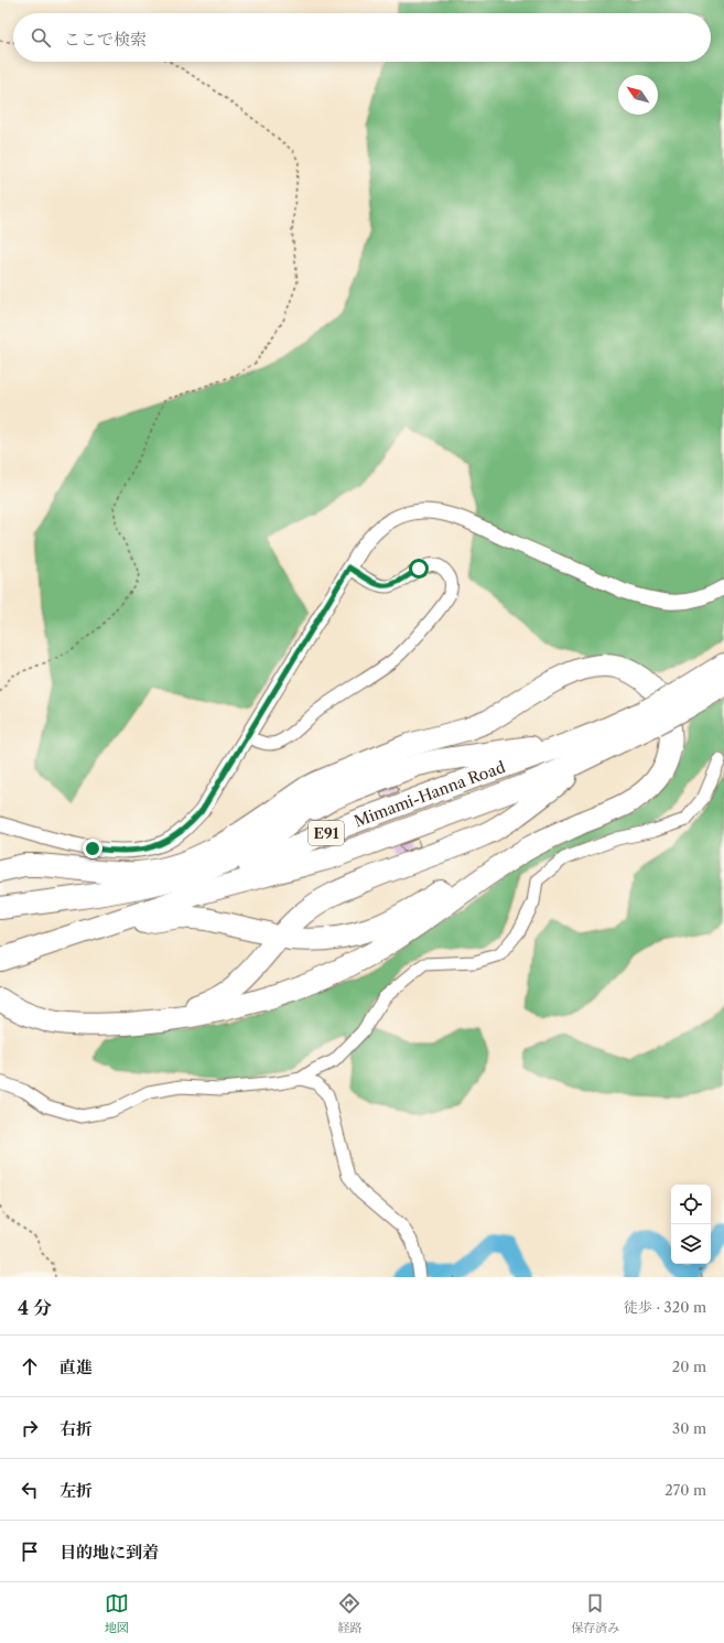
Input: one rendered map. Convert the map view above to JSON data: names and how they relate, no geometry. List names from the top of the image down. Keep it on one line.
{"streets":{"highway":["Mimami-Hanna Road","E91"]},"crossings":[["Mimami-Hanna Road","E91"]],"north":"top left","page":{"search":"ここで検索","heading":["4 分","徒歩 · 320 m"],"list":[["直進","20 m"],["右折","30 m"],["左折","270 m"],"目的地に到着"],"nav":["地図","経路","保存済み"]}}
